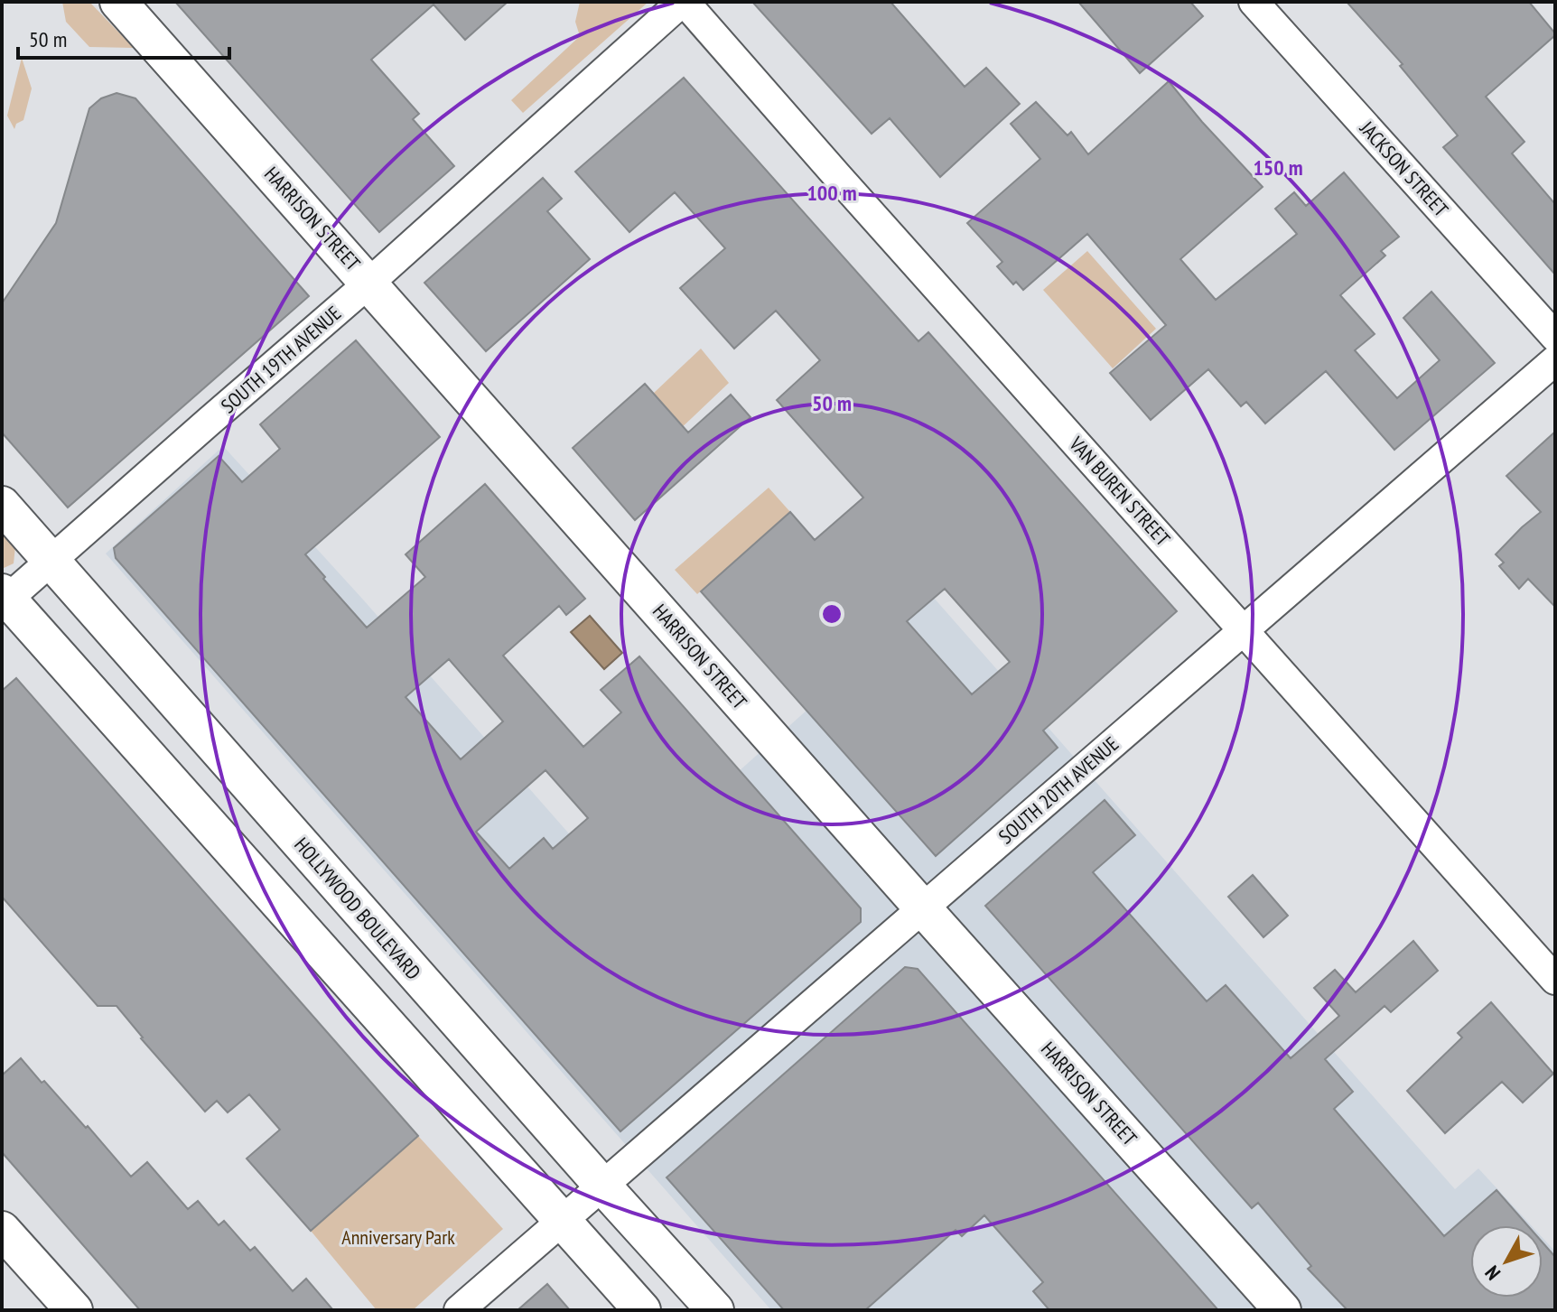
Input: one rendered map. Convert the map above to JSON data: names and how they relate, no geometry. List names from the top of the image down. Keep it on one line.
{"streets":{"main road":["HARRISON STREET","HOLLYWOOD BOULEVARD"],"street":["JACKSON STREET","SOUTH 19TH AVENUE","VAN BUREN STREET","SOUTH 20TH AVENUE"]},"crossings":[["HARRISON STREET","SOUTH 19TH AVENUE"],["HARRISON STREET","SOUTH 20TH AVENUE"],["SOUTH 19TH AVENUE","VAN BUREN STREET"],["SOUTH 19TH AVENUE","HOLLYWOOD BOULEVARD"],["VAN BUREN STREET","SOUTH 20TH AVENUE"],["SOUTH 20TH AVENUE","HOLLYWOOD BOULEVARD"]],"parks":["Anniversary Park"],"scale_bar":"50 m","north":"bottom left","rings":["150 m","100 m","50 m"]}
